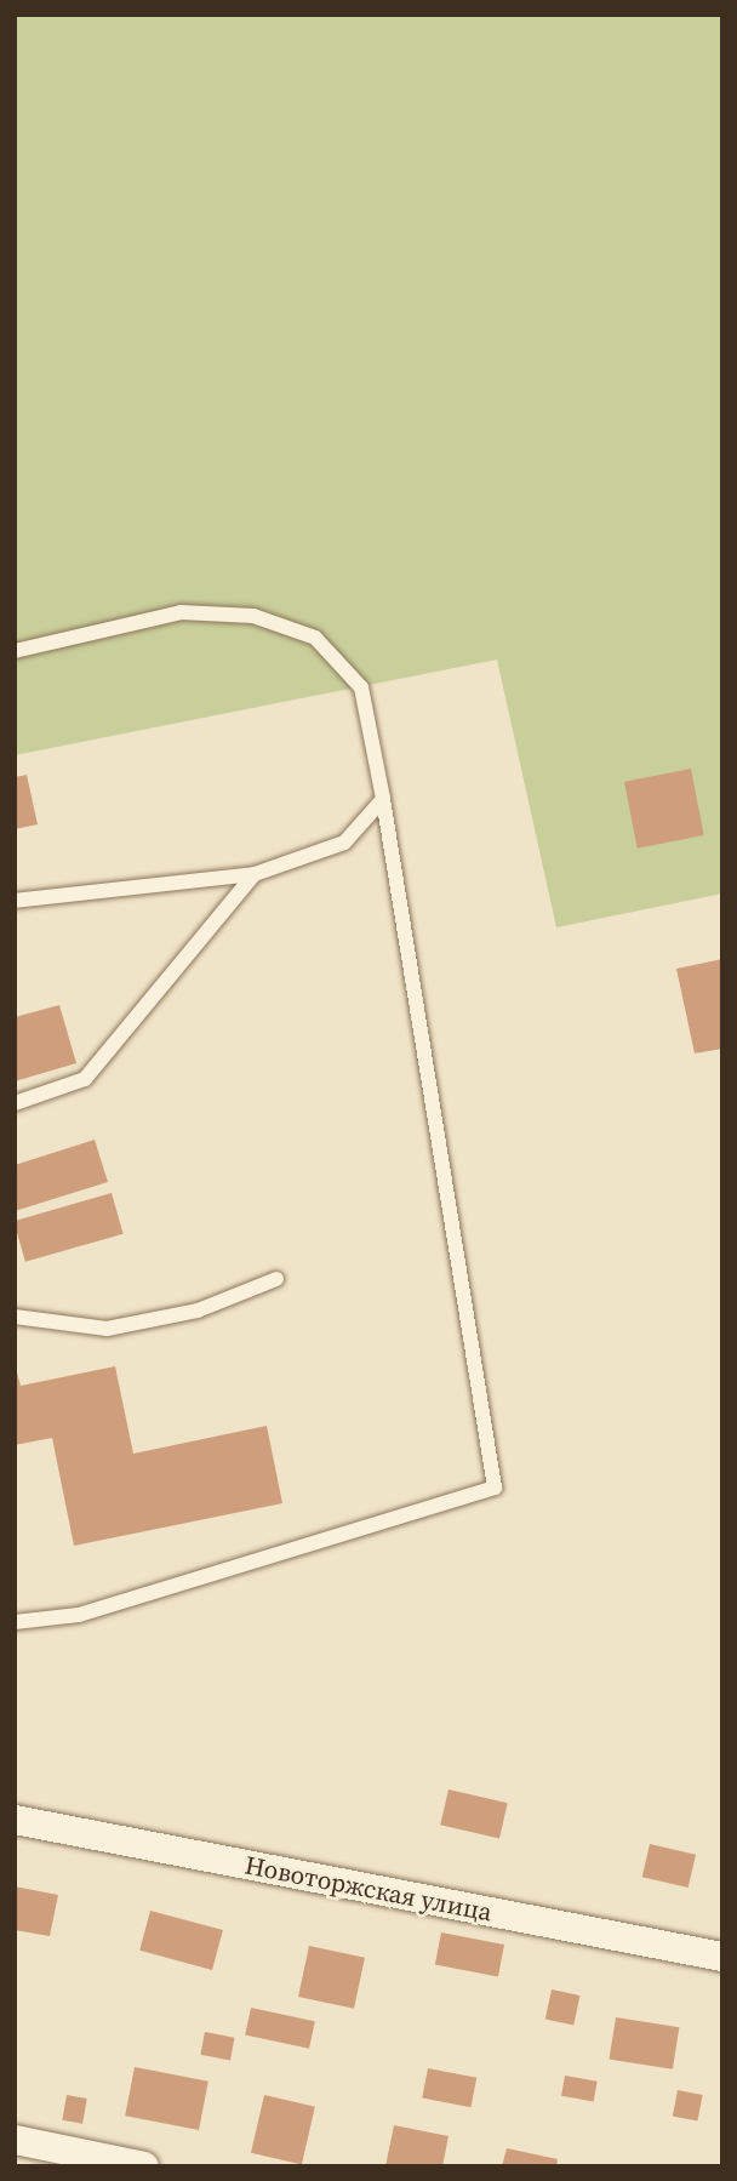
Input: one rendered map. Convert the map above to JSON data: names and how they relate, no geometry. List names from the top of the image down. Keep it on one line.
{"streets":{"street":["Новоторжская улица"]}}
